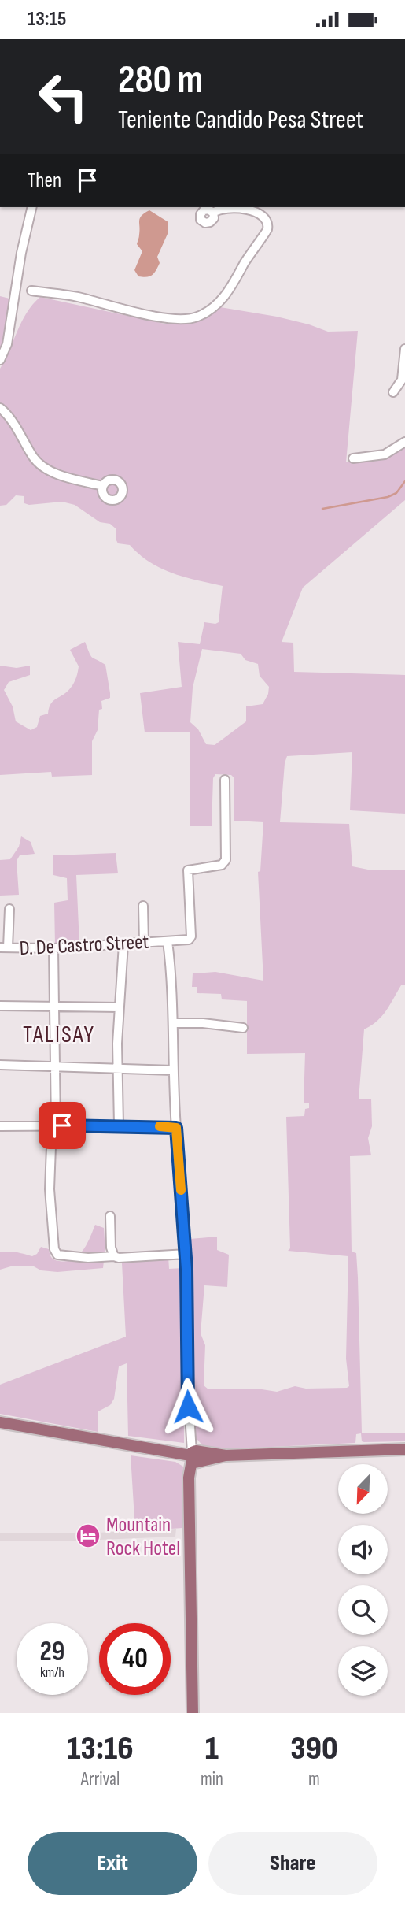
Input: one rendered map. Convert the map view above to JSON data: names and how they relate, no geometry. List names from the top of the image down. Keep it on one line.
{"streets":{"street":["D. De Castro Street"]},"districts":["TALISAY"],"places":{"hotel":["Mountain Rock Hotel"]},"north":"bottom left","page":{"status":"13:15","turn":["280 m","Teniente Candido Pesa Street"],"then":"Then","speed":"29 km/h","limit":"40","eta":["13:16","Arrival","1","min","390","m"],"buttons":["Exit","Share"]}}
